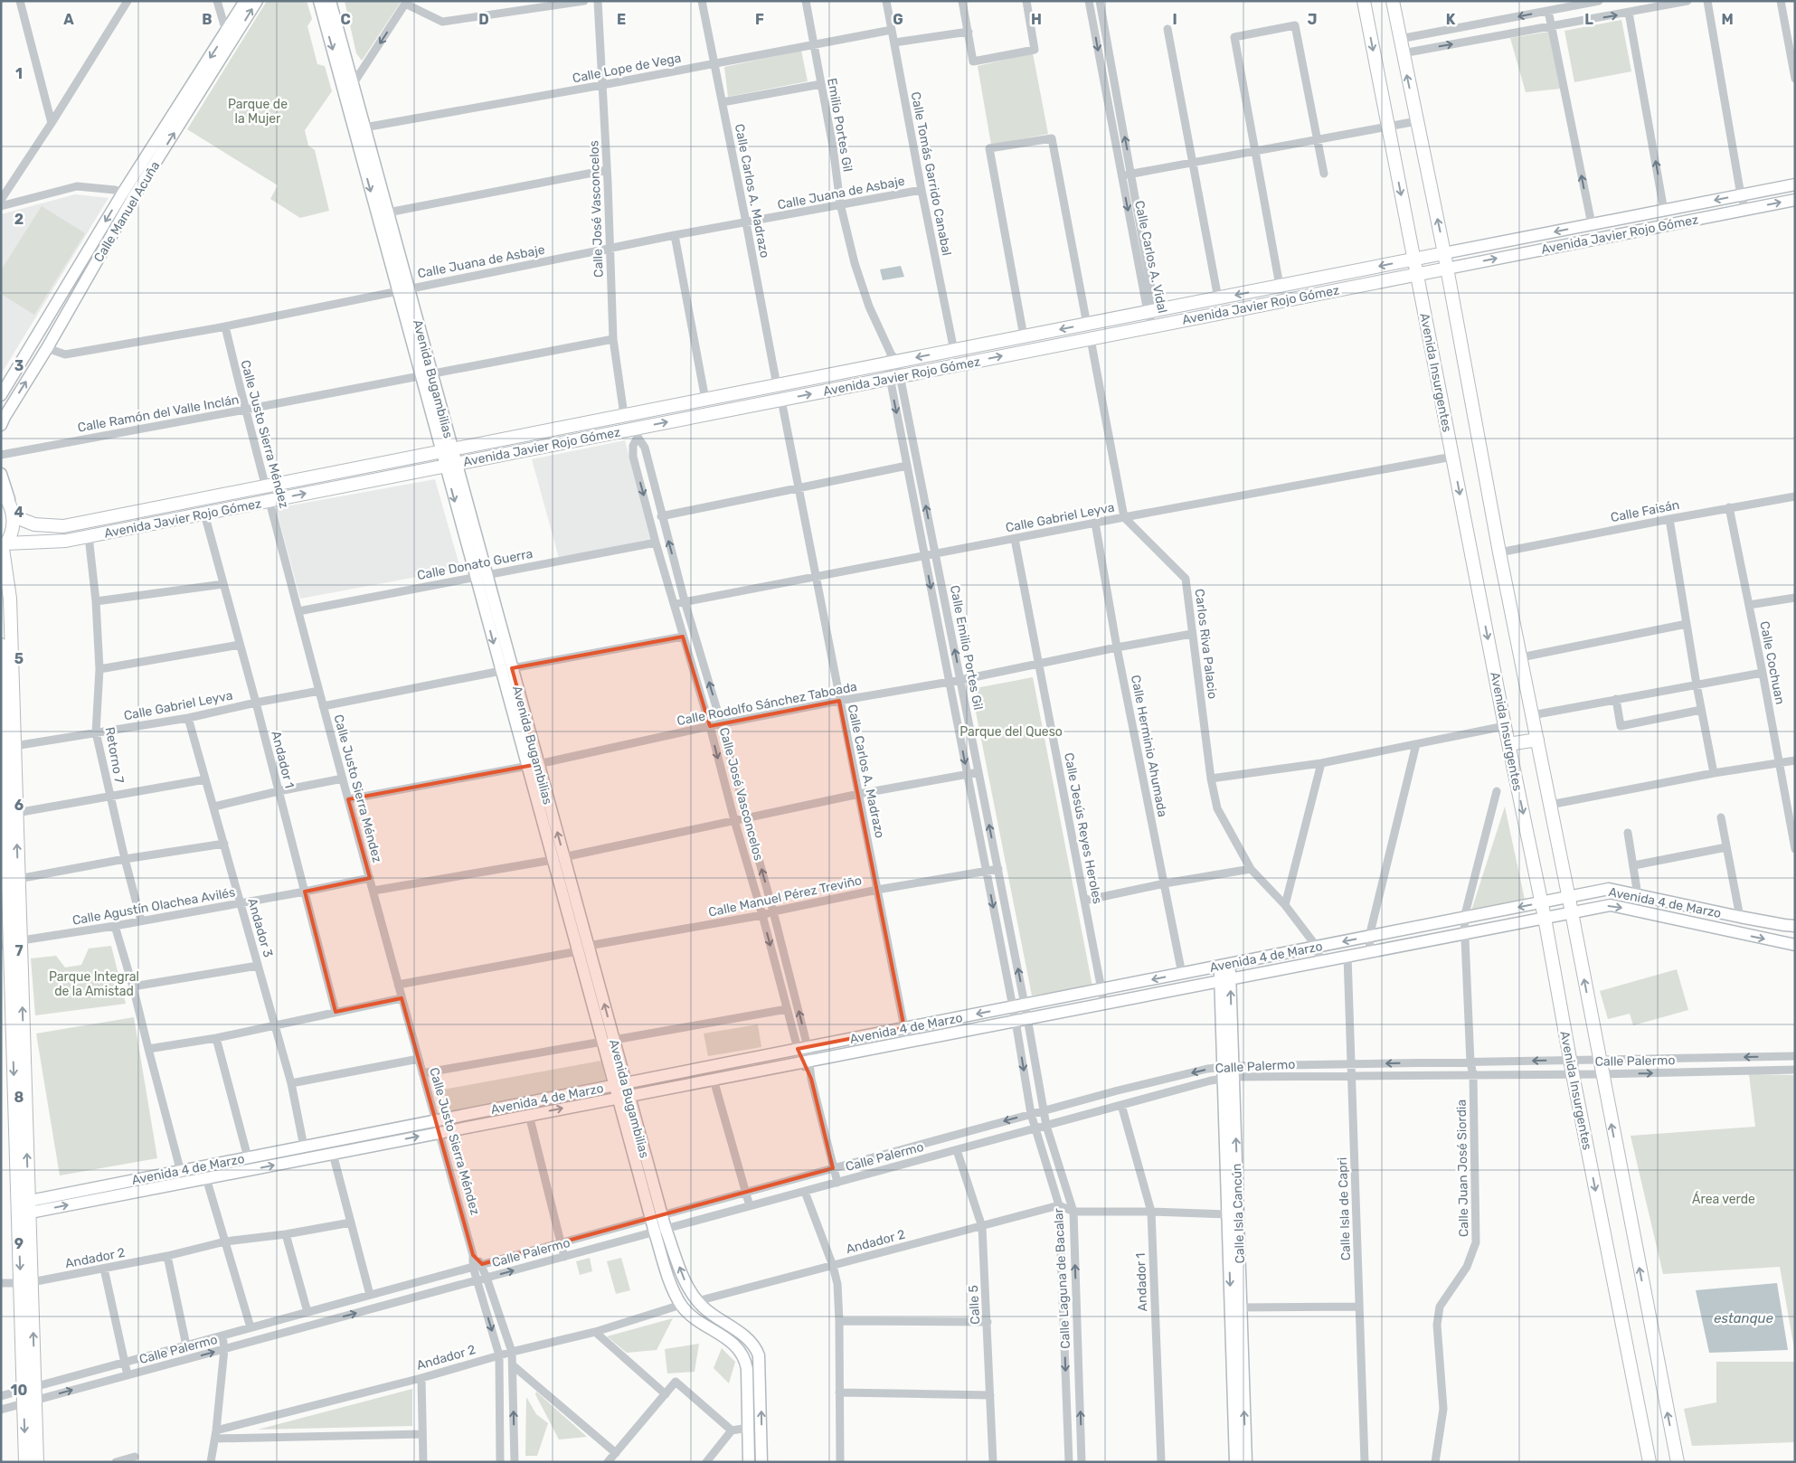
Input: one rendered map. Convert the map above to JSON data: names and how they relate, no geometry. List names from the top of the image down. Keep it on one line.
{"streets":{"main road":["Calle Manuel Acuña","Avenida Javier Rojo Gómez","Avenida Insurgentes","Avenida Bugambilias","Avenida 4 de Marzo","Calle Isla Cancún"],"street":["Calle Lope de Vega","Emilio Portes Gil","Calle Tomás Garrido Canabal","Calle Carlos A. Madrazo","Calle Juana de Asbaje","Calle José Vasconcelos","Calle Carlos A. Vidal","Calle Ramón del Valle Inclán","Calle Justo Sierra Méndez","Calle Faisán","Calle Gabriel Leyva","Calle Donato Guerra","Carlos Riva Palacio","Calle Emilio Portes Gil","Calle Cochuan","Calle Rodolfo Sánchez Taboada","Calle Herminio Ahumada","Retorno 7","Andador 1","Calle Jesús Reyes Heroles","Calle Manuel Pérez Treviño","Calle Agustín Olachea Avilés","Andador 3","Calle Palermo","Calle Juan José Siordia","Calle Isla de Capri","Andador 2","Calle Laguna de Bacalar","Calle 5"]},"crossings":[["Calle Lope de Vega","Emilio Portes Gil"],["Calle Lope de Vega","Calle Tomás Garrido Canabal"],["Calle Lope de Vega","Calle Carlos A. Madrazo"],["Calle Lope de Vega","Calle José Vasconcelos"],["Calle Lope de Vega","Avenida Bugambilias"],["Emilio Portes Gil","Calle Juana de Asbaje"],["Emilio Portes Gil","Avenida Javier Rojo Gómez"],["Emilio Portes Gil","Calle Emilio Portes Gil"],["Calle Tomás Garrido Canabal","Calle Juana de Asbaje"],["Calle Tomás Garrido Canabal","Avenida Javier Rojo Gómez"],["Calle Carlos A. Madrazo","Calle Juana de Asbaje"],["Calle Carlos A. Madrazo","Avenida Javier Rojo Gómez"],["Calle Carlos A. Madrazo","Calle Gabriel Leyva"],["Calle Carlos A. Madrazo","Calle Rodolfo Sánchez Taboada"],["Calle Carlos A. Madrazo","Calle Manuel Pérez Treviño"],["Calle Carlos A. Madrazo","Avenida 4 de Marzo"],["Calle Juana de Asbaje","Calle José Vasconcelos"],["Calle Juana de Asbaje","Calle Manuel Acuña"],["Calle Juana de Asbaje","Avenida Bugambilias"],["Calle Juana de Asbaje","Calle Justo Sierra Méndez"],["Calle José Vasconcelos","Avenida Javier Rojo Gómez"],["Calle José Vasconcelos","Calle Ramón del Valle Inclán"],["Calle José Vasconcelos","Calle Gabriel Leyva"],["Calle José Vasconcelos","Calle Donato Guerra"],["Calle José Vasconcelos","Calle Rodolfo Sánchez Taboada"],["Calle José Vasconcelos","Calle Manuel Pérez Treviño"],["Calle José Vasconcelos","Avenida 4 de Marzo"],["Calle José Vasconcelos","Calle Palermo"],["Avenida Javier Rojo Gómez","Calle Carlos A. Vidal"],["Avenida Javier Rojo Gómez","Avenida Insurgentes"],["Avenida Javier Rojo Gómez","Avenida Bugambilias"],["Avenida Javier Rojo Gómez","Calle Justo Sierra Méndez"],["Avenida Javier Rojo Gómez","Calle Emilio Portes Gil"],["Avenida Javier Rojo Gómez","Retorno 7"],["Avenida Javier Rojo Gómez","Andador 1"],["Avenida Insurgentes","Calle Gabriel Leyva"],["Avenida Insurgentes","Avenida 4 de Marzo"],["Avenida Insurgentes","Calle Palermo"],["Avenida Bugambilias","Calle Ramón del Valle Inclán"],["Avenida Bugambilias","Calle Donato Guerra"],["Avenida Bugambilias","Calle Rodolfo Sánchez Taboada"],["Avenida Bugambilias","Calle Manuel Pérez Treviño"],["Avenida Bugambilias","Avenida 4 de Marzo"],["Avenida Bugambilias","Calle Palermo"],["Avenida Bugambilias","Andador 2"],["Calle Ramón del Valle Inclán","Calle Justo Sierra Méndez"],["Calle Justo Sierra Méndez","Calle Gabriel Leyva"],["Calle Justo Sierra Méndez","Calle Donato Guerra"],["Calle Justo Sierra Méndez","Calle Rodolfo Sánchez Taboada"],["Calle Justo Sierra Méndez","Calle Manuel Pérez Treviño"],["Calle Justo Sierra Méndez","Avenida 4 de Marzo"],["Calle Justo Sierra Méndez","Calle Agustín Olachea Avilés"],["Calle Justo Sierra Méndez","Calle Palermo"],["Calle Faisán","Calle Cochuan"],["Calle Gabriel Leyva","Carlos Riva Palacio"],["Calle Gabriel Leyva","Calle Emilio Portes Gil"],["Calle Gabriel Leyva","Calle Herminio Ahumada"],["Calle Gabriel Leyva","Retorno 7"],["Calle Gabriel Leyva","Andador 1"],["Calle Gabriel Leyva","Calle Jesús Reyes Heroles"],["Calle Gabriel Leyva","Andador 3"],["Carlos Riva Palacio","Calle Rodolfo Sánchez Taboada"],["Carlos Riva Palacio","Avenida 4 de Marzo"],["Calle Emilio Portes Gil","Calle Rodolfo Sánchez Taboada"],["Calle Emilio Portes Gil","Calle Manuel Pérez Treviño"],["Calle Emilio Portes Gil","Avenida 4 de Marzo"],["Calle Emilio Portes Gil","Calle Laguna de Bacalar"],["Calle Rodolfo Sánchez Taboada","Calle Herminio Ahumada"],["Calle Rodolfo Sánchez Taboada","Calle Jesús Reyes Heroles"],["Calle Herminio Ahumada","Avenida 4 de Marzo"],["Retorno 7","Calle Agustín Olachea Avilés"],["Andador 1","Calle Agustín Olachea Avilés"],["Andador 1","Calle Palermo"],["Calle Jesús Reyes Heroles","Avenida 4 de Marzo"],["Avenida 4 de Marzo","Andador 3"],["Avenida 4 de Marzo","Calle Juan José Siordia"],["Avenida 4 de Marzo","Calle Isla de Capri"],["Avenida 4 de Marzo","Calle Isla Cancún"],["Avenida 4 de Marzo","Calle Laguna de Bacalar"],["Calle Agustín Olachea Avilés","Andador 3"],["Calle Palermo","Calle Juan José Siordia"],["Calle Palermo","Calle Isla de Capri"],["Calle Palermo","Calle Isla Cancún"],["Calle Palermo","Calle Laguna de Bacalar"],["Calle Palermo","Calle 5"],["Andador 2","Calle Laguna de Bacalar"],["Andador 2","Calle 5"]],"water":["estanque"],"parks":["Parque de la Mujer","Parque del Queso","Parque Integral de la Amistad","Área verde"],"grid":{"columns":["A","B","C","D","E","F","G","H","I","J","K","L","M"],"rows":["1","2","3","4","5","6","7","8","9","10"]}}
